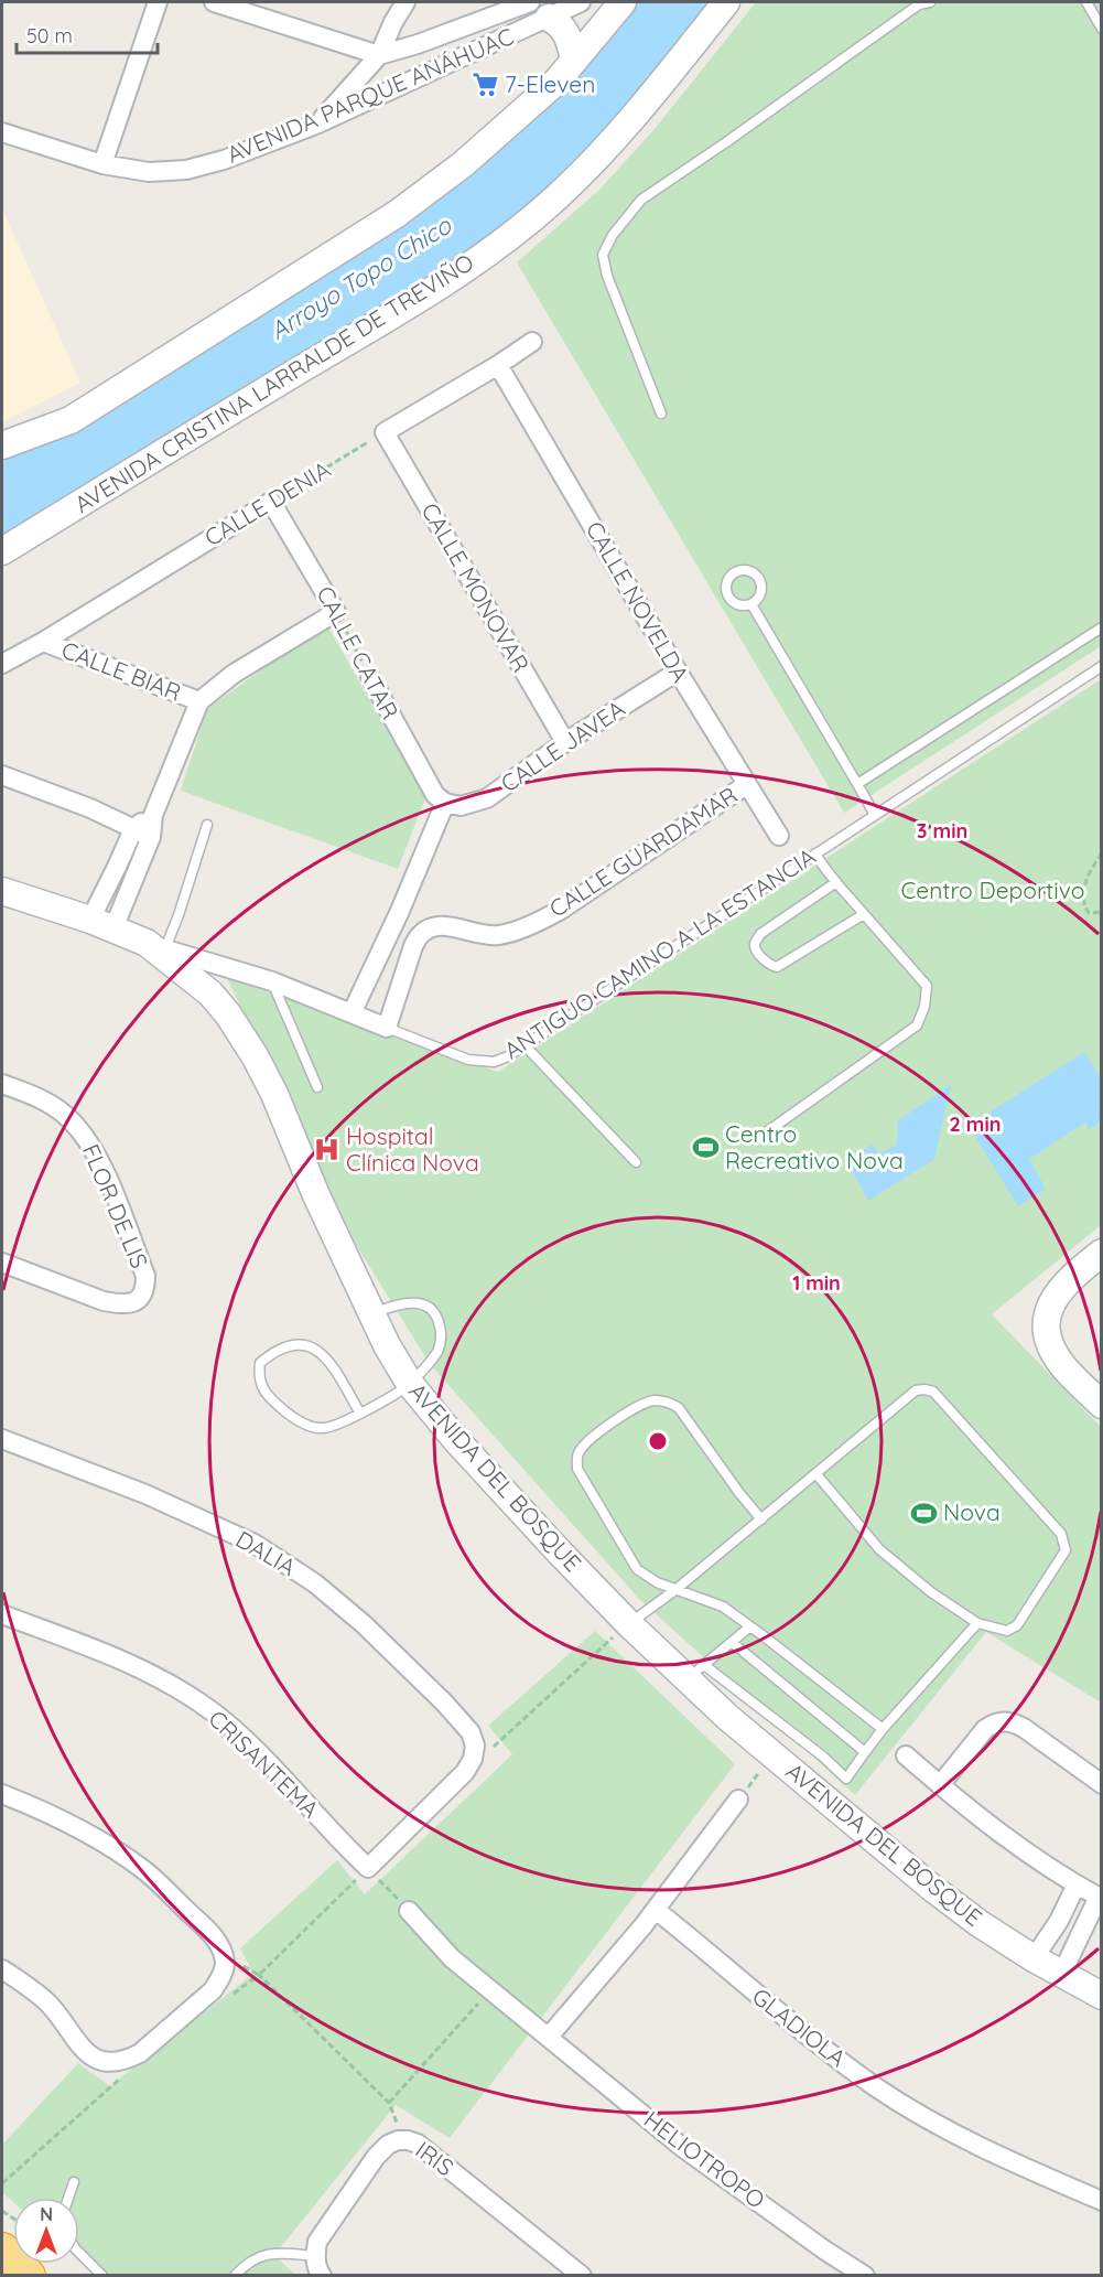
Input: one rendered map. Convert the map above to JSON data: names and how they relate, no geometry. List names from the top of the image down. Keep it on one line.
{"streets":{"main road":["AVENIDA CRISTINA LARRALDE DE TREVIÑO","AVENIDA DEL BOSQUE"],"street":["AVENIDA PARQUE ANÁHUAC","CALLE DENIA","CALLE MONOVAR","CALLE NOVELDA","CALLE CATAR","CALLE BIAR","CALLE JAVEA","CALLE GUARDAMAR","ANTIGUO CAMINO A LA ESTANCIA","FLOR DE LIS","DALIA","CRISANTEMA","GLADIOLA","IRIS","HELIOTROPO"]},"crossings":[["CALLE DENIA","CALLE MONOVAR"],["CALLE DENIA","CALLE CATAR"],["CALLE DENIA","CALLE BIAR"],["CALLE MONOVAR","CALLE JAVEA"],["CALLE NOVELDA","CALLE JAVEA"],["CALLE NOVELDA","CALLE GUARDAMAR"],["CALLE CATAR","CALLE JAVEA"],["CALLE GUARDAMAR","ANTIGUO CAMINO A LA ESTANCIA"],["ANTIGUO CAMINO A LA ESTANCIA","AVENIDA DEL BOSQUE"]],"water":["Arroyo Topo Chico"],"parks":["Centro Deportivo"],"places":{"supermarket":["7-Eleven"],"sports":["Centro Recreativo Nova","Nova"],"hospital":["Hospital Clínica Nova"]},"scale_bar":"50 m","north":"top","rings":["3 min","2 min","1 min"]}
